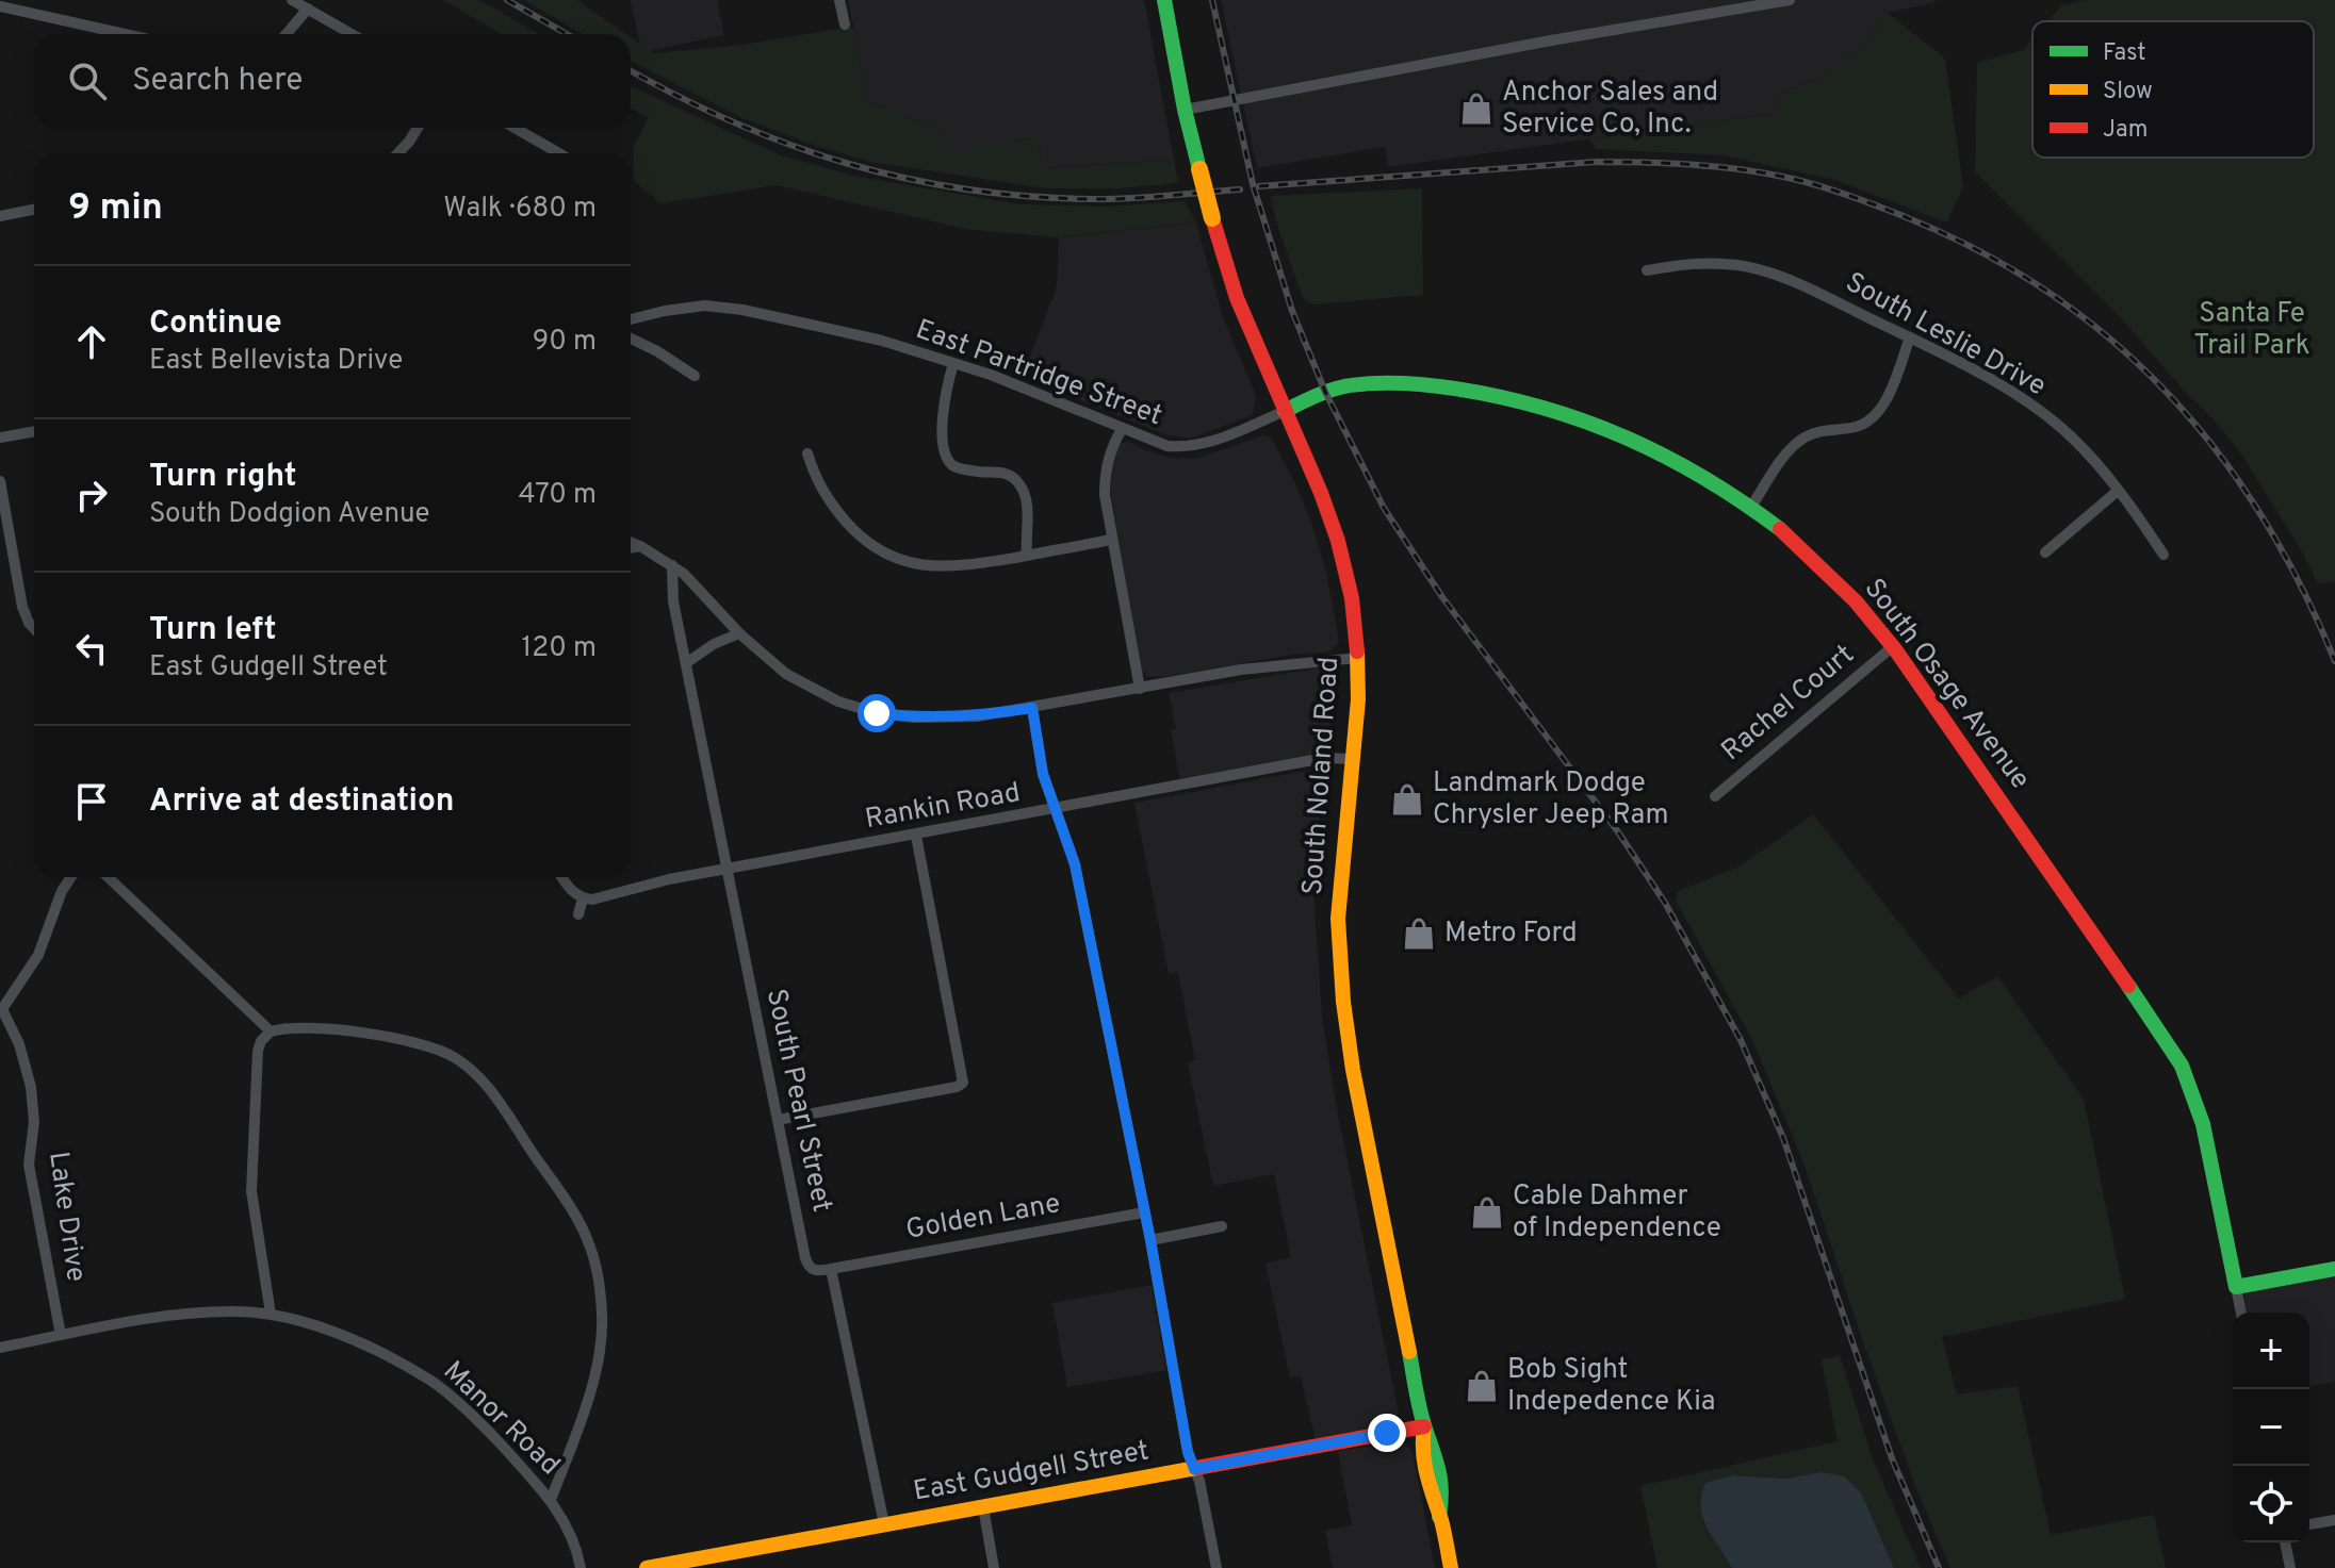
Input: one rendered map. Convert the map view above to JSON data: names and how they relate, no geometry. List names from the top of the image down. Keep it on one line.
{"streets":{"street":["South Leslie Drive","East Partridge Street","South Osage Avenue","Rachel Court","South Noland Road","Rankin Road","South Pearl Street","Lake Drive","Golden Lane","Manor Road","East Gudgell Street"]},"crossings":[["East Partridge Street","South Osage Avenue"],["East Partridge Street","South Noland Road"],["South Osage Avenue","Rachel Court"],["South Osage Avenue","South Noland Road"],["South Noland Road","Rankin Road"],["South Noland Road","East Gudgell Street"],["Rankin Road","South Pearl Street"],["South Pearl Street","Golden Lane"],["Lake Drive","Manor Road"]],"parks":["Santa Fe Trail Park"],"places":{"shop":["Anchor Sales and Service Co, Inc.","Landmark Dodge Chrysler Jeep Ram","Metro Ford","Cable Dahmer of Independence","Bob Sight Indepedence Kia"]},"legend":["Fast","Slow","Jam"],"page":{"search":"Search here","heading":["9 min","Walk · 680 m"],"list":[["Continue","East Bellevista Drive","90 m"],["Turn right","South Dodgion Avenue","470 m"],["Turn left","East Gudgell Street","120 m"],"Arrive at destination"],"map_buttons":["+","−"]}}
